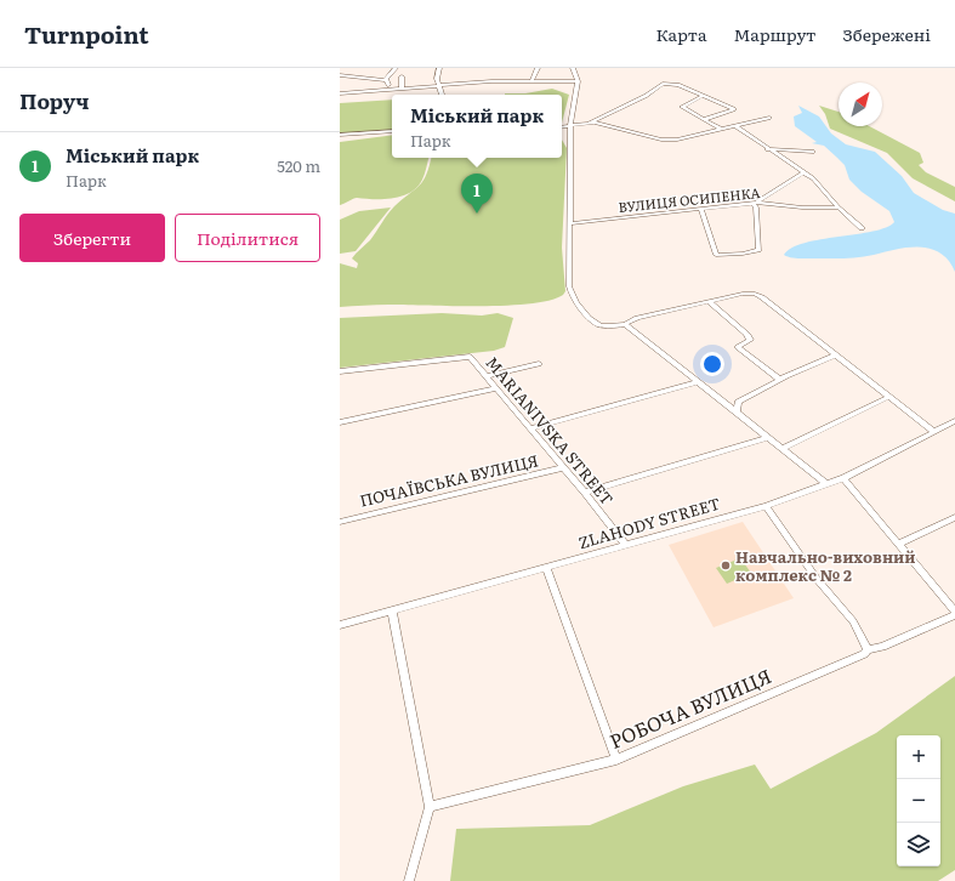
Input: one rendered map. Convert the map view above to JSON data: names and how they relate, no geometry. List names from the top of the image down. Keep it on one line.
{"streets":{"street":["ВУЛИЦЯ ОСИПЕНКА","MARIANIVSKA STREET","ПОЧАЇВСЬКА ВУЛИЦЯ","ZLAHODY STREET","РОБОЧА ВУЛИЦЯ"]},"crossings":[["MARIANIVSKA STREET","ПОЧАЇВСЬКА ВУЛИЦЯ"],["MARIANIVSKA STREET","ZLAHODY STREET"]],"places":["Навчально-виховний комплекс № 2"],"north":"top right","page":{"header":"Turnpoint","nav":["Карта","Маршрут","Збережені"],"heading":"Поруч","popup":["Міський парк","Парк"],"list":[{"mark":"1","name":"Міський парк","note":"Парк","value":"520 m"}],"pins":"1","buttons":["Зберегти","Поділитися"],"map_buttons":["+","−"]}}
